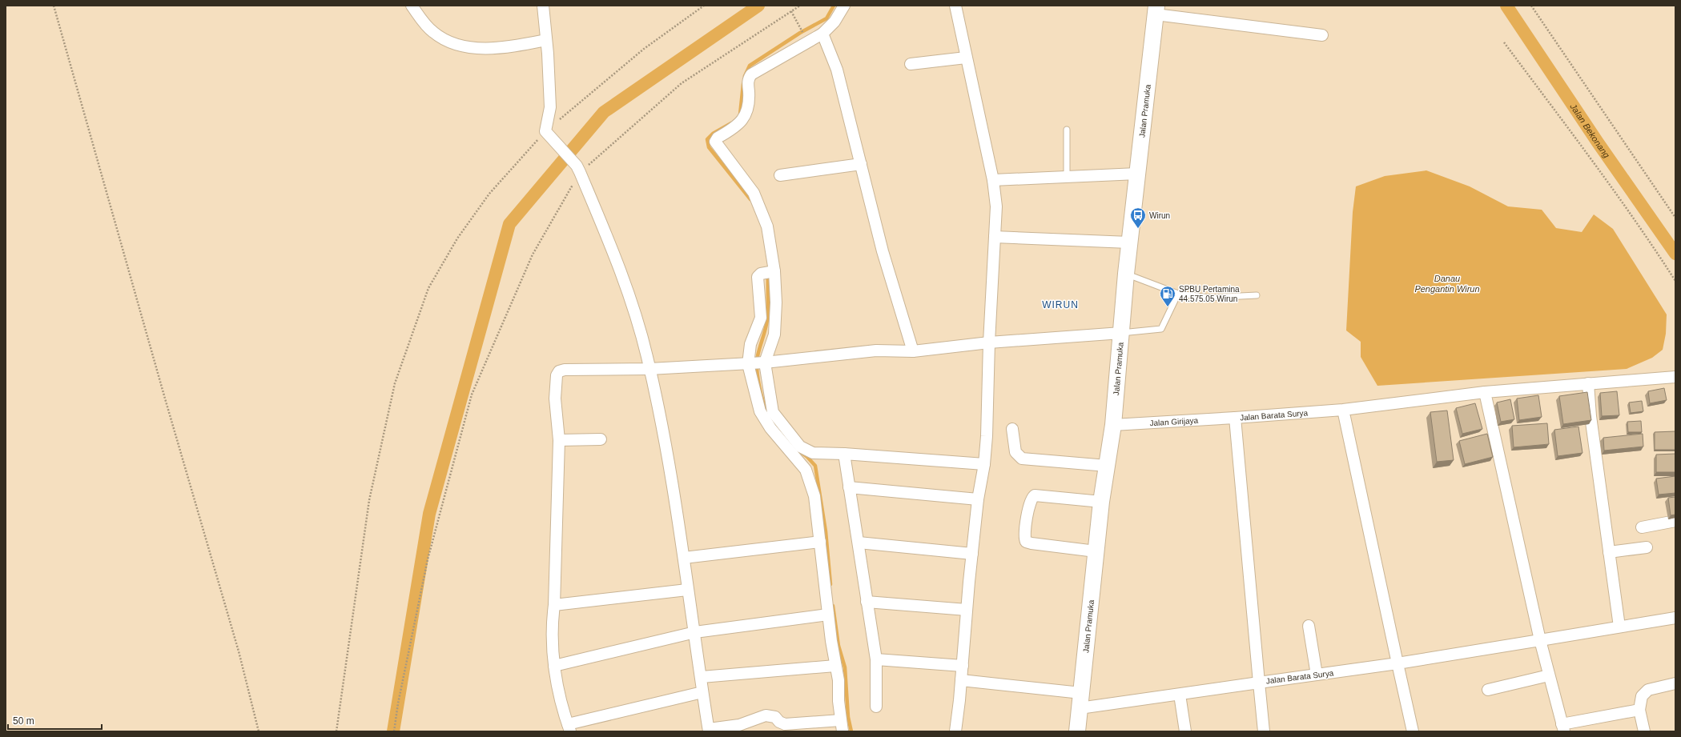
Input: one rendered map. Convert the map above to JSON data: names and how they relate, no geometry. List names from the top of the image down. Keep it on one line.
{"streets":{"main road":["Jalan Pramuka"],"street":["Jalan Barata Surya","Jalan Girijaya"]},"crossings":[["Jalan Pramuka","Jalan Girijaya"],["Jalan Barata Surya","Jalan Girijaya"]],"districts":["WIRUN"],"water":["Jalan Bekonang","Danau Pengantin Wirun"],"places":{"bus stop":["Wirun"],"fuel station":["SPBU Pertamina 44.575.05 Wirun"]},"scale_bar":"50 m"}
